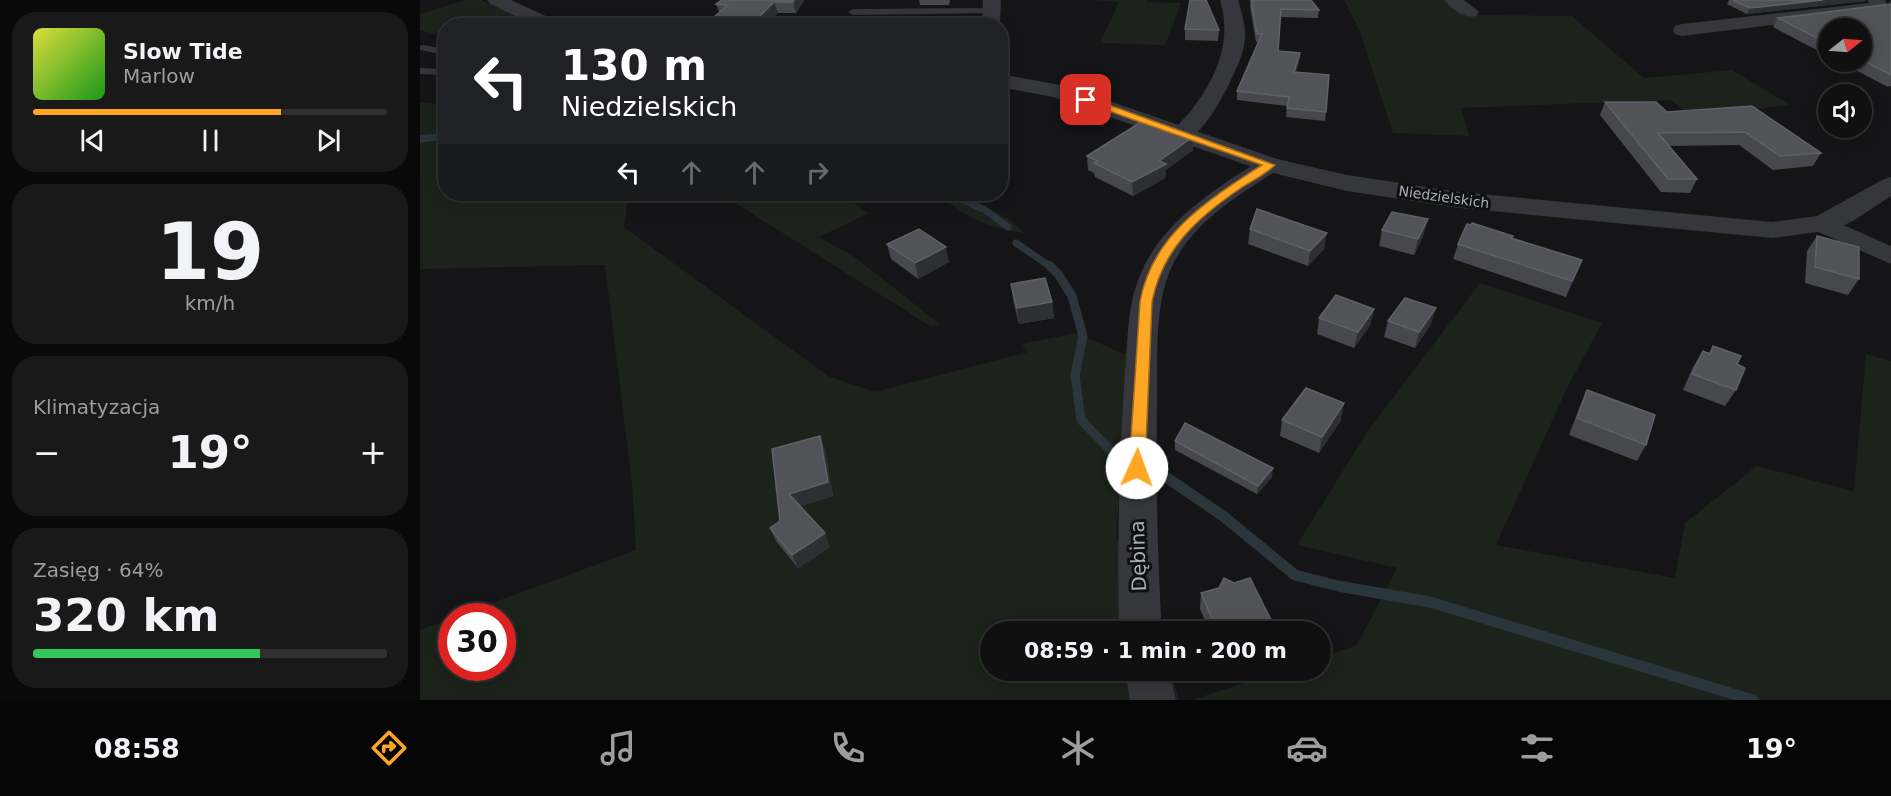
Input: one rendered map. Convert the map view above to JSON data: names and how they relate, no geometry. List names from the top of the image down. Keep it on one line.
{"streets":{"street":["Niedzielskich","Dębina"]},"crossings":[["Niedzielskich","Dębina"]],"north":"right","page":{"turn":["130 m","Niedzielskich"],"song":["Slow Tide","Marlow"],"tile":[["19","km/h"],"Klimatyzacja",["Zasięg · 64%","320 km"]],"heat":["−","19°","+"],"limit":"30","trip":"08:59 · 1 min · 200 m","tabs":["08:58","19°"]}}
